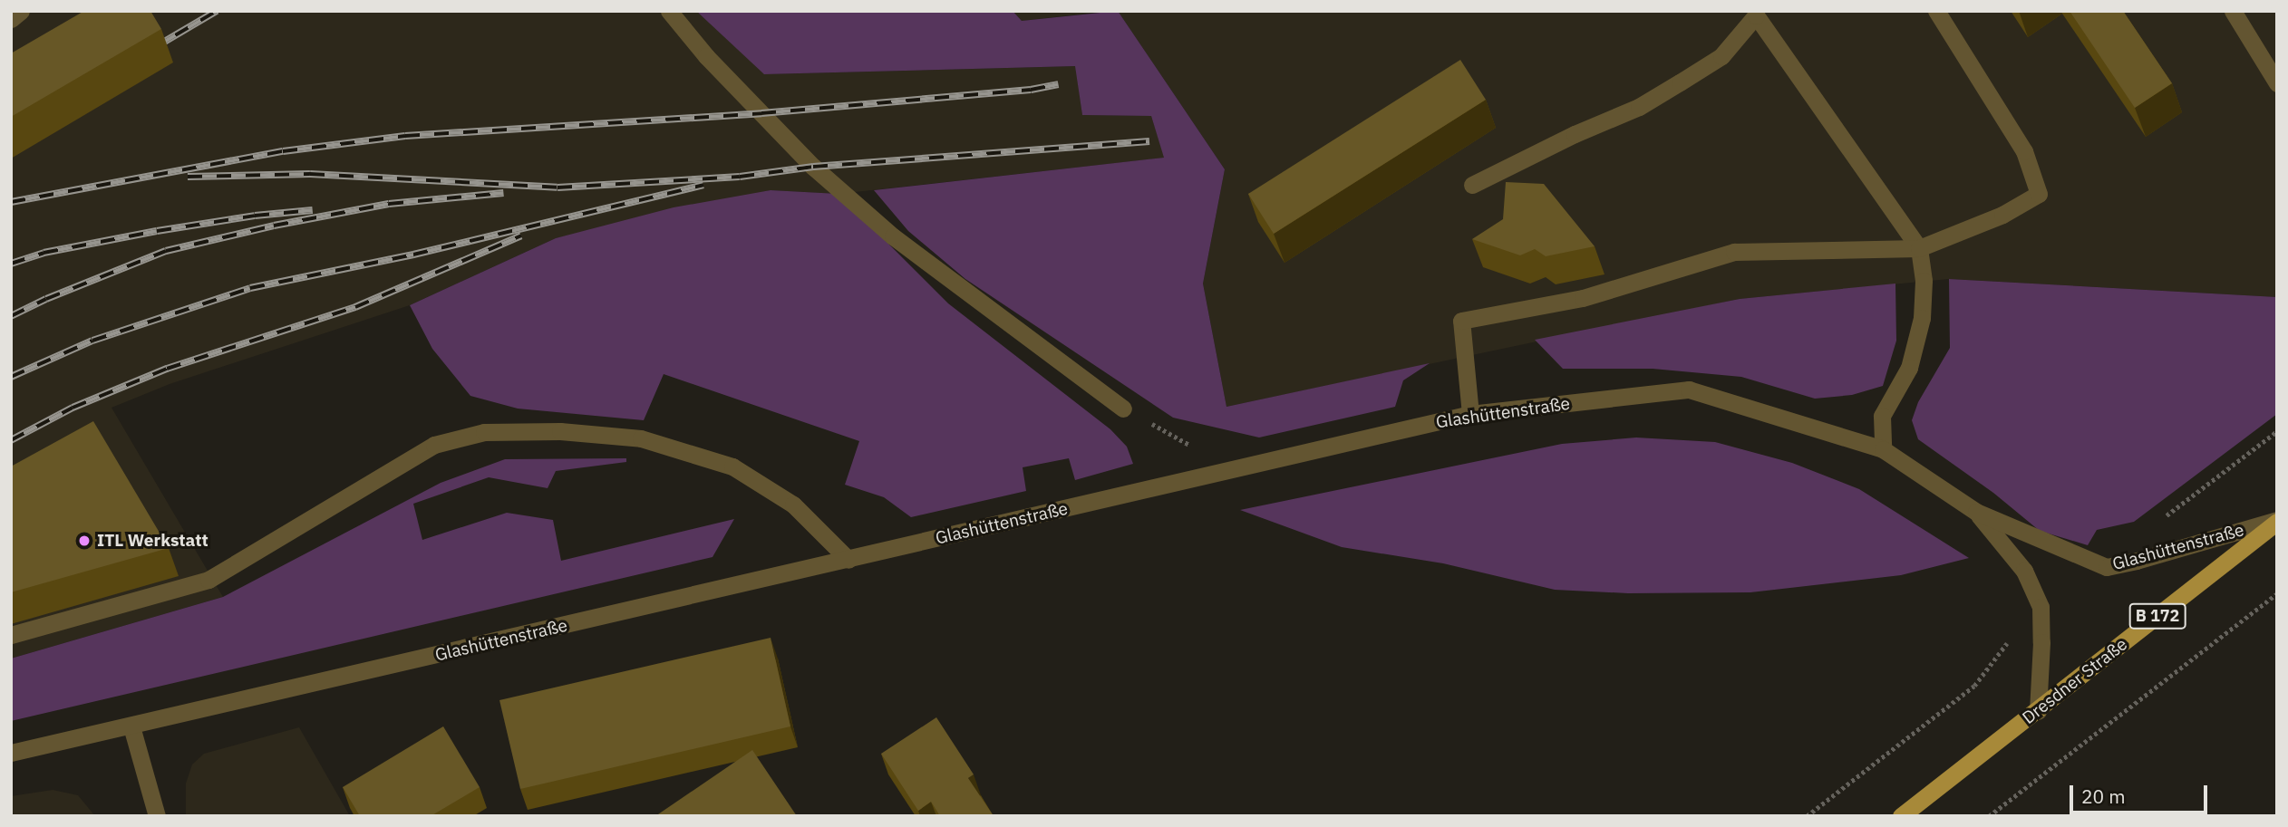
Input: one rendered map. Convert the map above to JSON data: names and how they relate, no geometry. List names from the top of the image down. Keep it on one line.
{"streets":{"main road":["B 172","Dresdner Straße"],"street":["Glashüttenstraße"]},"crossings":[["Glashüttenstraße","Dresdner Straße"]],"places":["ITL Werkstatt"],"scale_bar":"20 m"}
